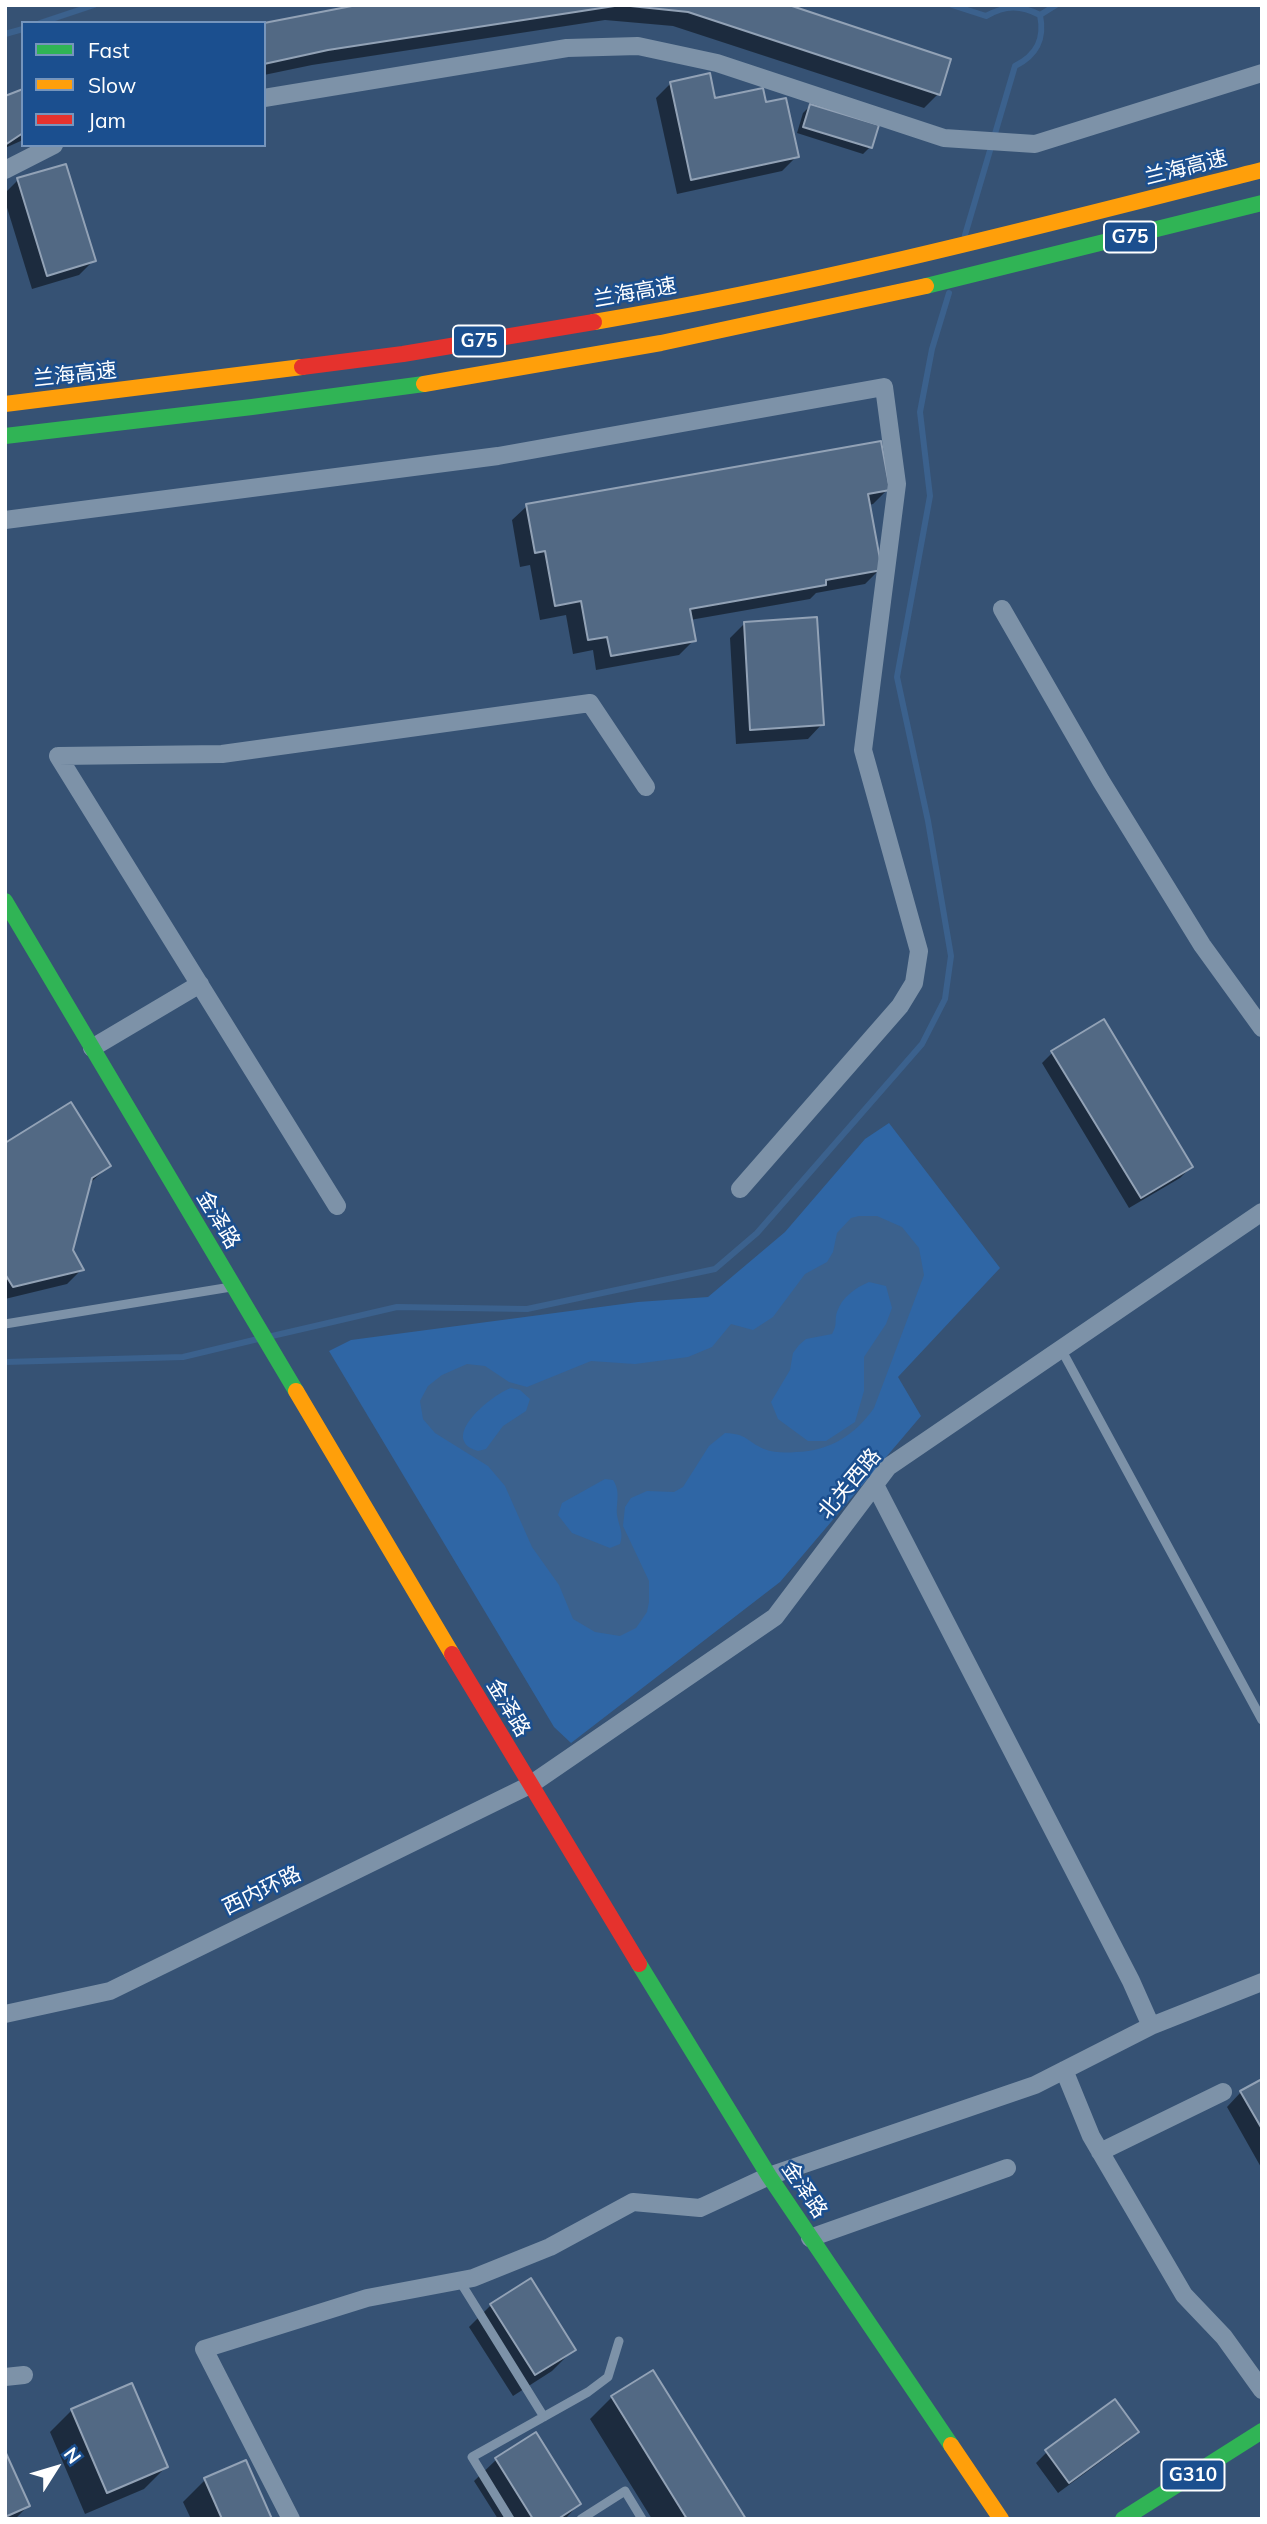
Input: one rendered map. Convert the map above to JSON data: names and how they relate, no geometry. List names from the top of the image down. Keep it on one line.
{"streets":{"main road":["兰海高速","G75","金泽路","G310"],"street":["北关西路","西内环路"]},"crossings":[["金泽路","北关西路"],["金泽路","西内环路"],["北关西路","西内环路"]],"legend":["Fast","Slow","Jam"],"north":"top right"}
